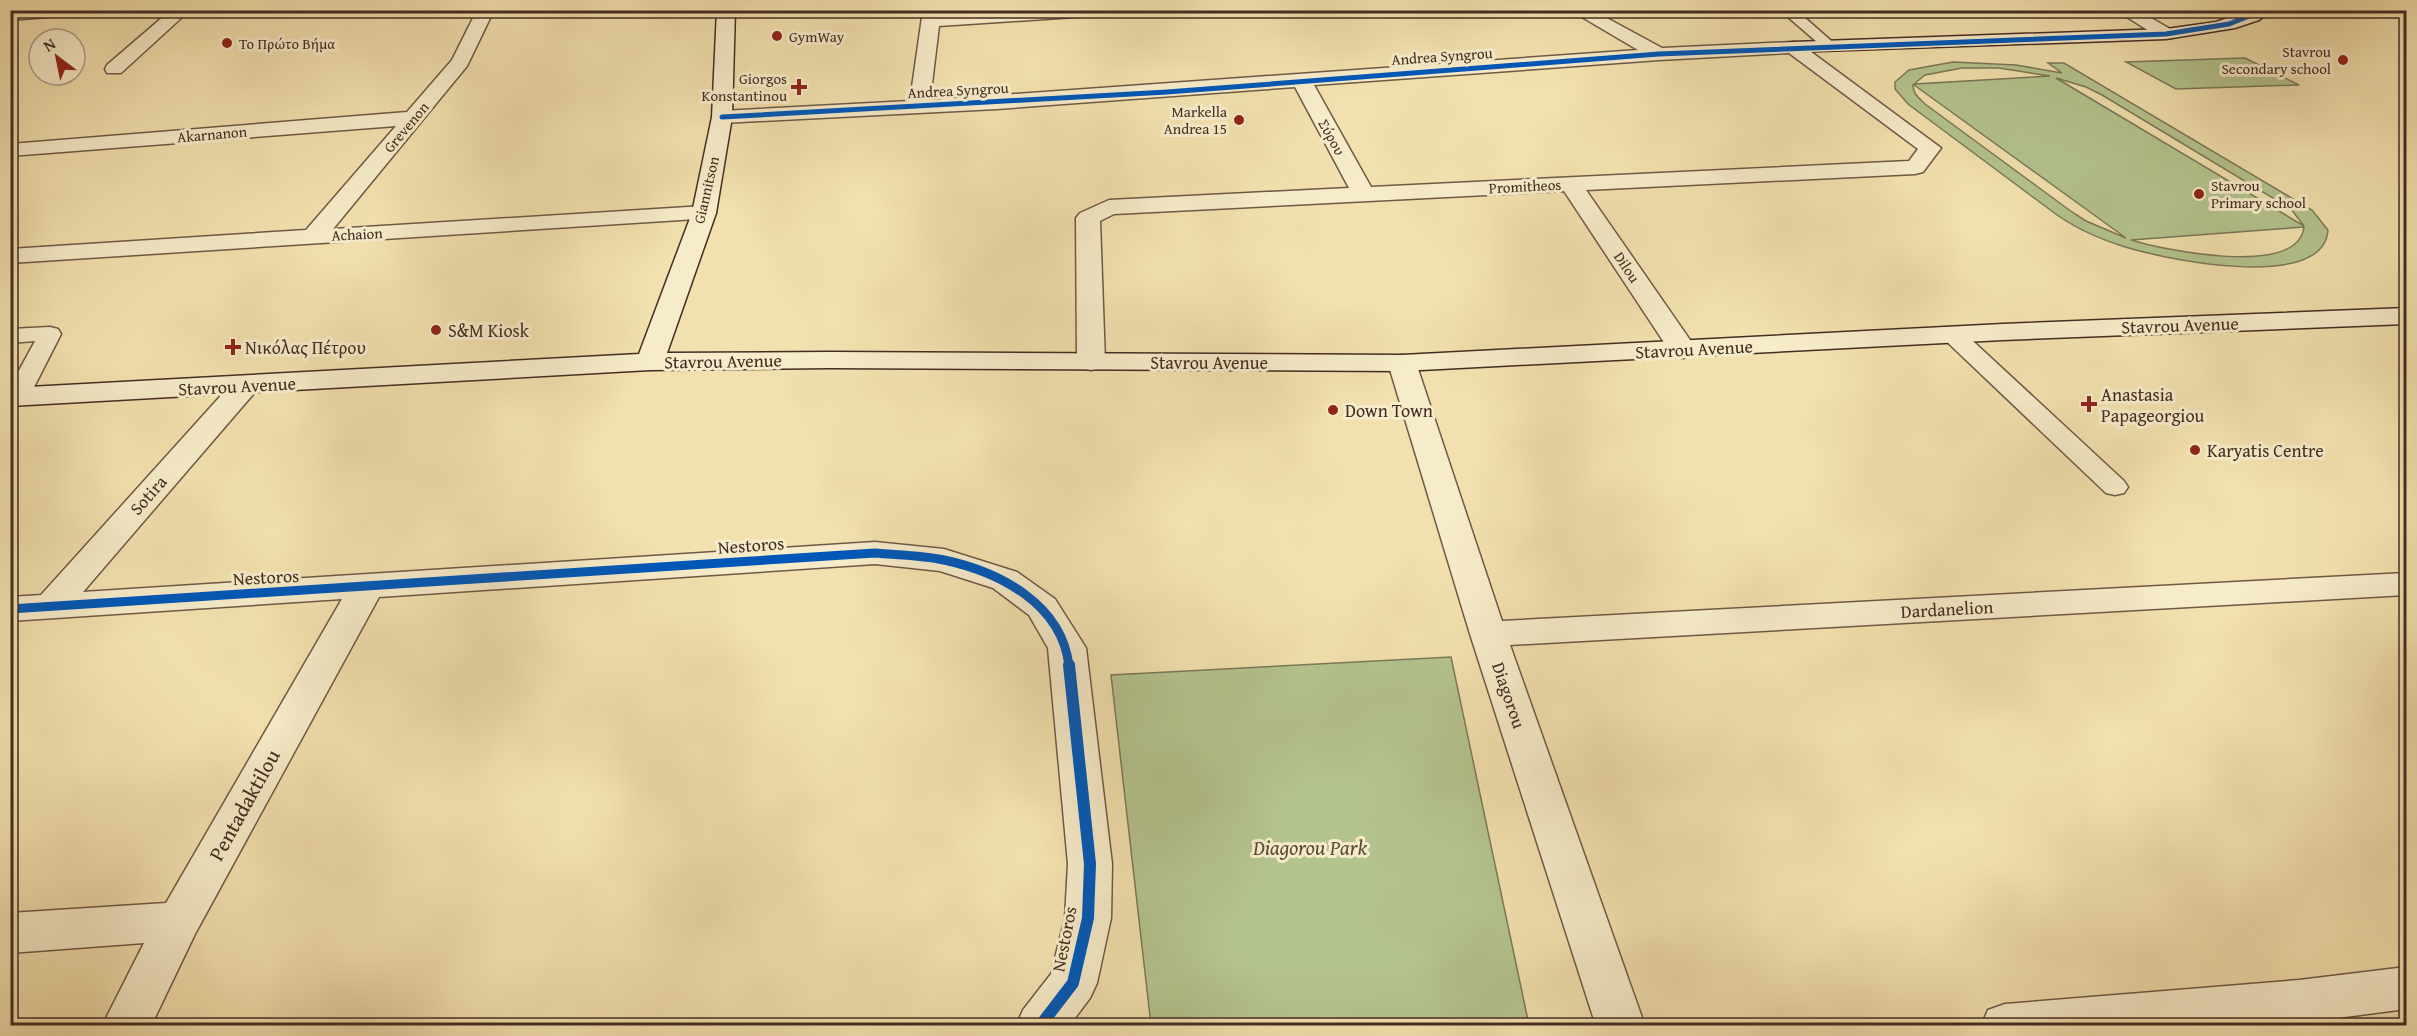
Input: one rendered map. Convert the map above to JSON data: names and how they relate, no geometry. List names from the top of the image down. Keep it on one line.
{"streets":{"street":["Andrea Syngrou","Grevenon","Akarnanon","Σύρου","Promitheos","Giannitson","Achaion","Dilou","Stavrou Avenue","Sotira","Nestoros","Dardanelion","Diagorou","Pentadaktilou"]},"crossings":[["Andrea Syngrou","Σύρου"],["Andrea Syngrou","Promitheos"],["Andrea Syngrou","Giannitson"],["Grevenon","Akarnanon"],["Grevenon","Achaion"],["Σύρου","Promitheos"],["Promitheos","Dilou"],["Promitheos","Stavrou Avenue"],["Giannitson","Achaion"],["Giannitson","Stavrou Avenue"],["Dilou","Stavrou Avenue"],["Stavrou Avenue","Sotira"],["Stavrou Avenue","Diagorou"],["Sotira","Nestoros"],["Nestoros","Pentadaktilou"],["Dardanelion","Diagorou"]],"parks":["Diagorou Park"],"places":{"other":["GymWay","Το Πρώτο Βήμα","Stavrou Secondary school","Markella Andrea 15","Stavrou Primary school","S&M Kiosk","Down Town","Karyatis Centre"],"health":["Giorgos Konstantinou","Νικόλας Πέτρου","Anastasia Papageorgiou"]},"north":"top left"}
